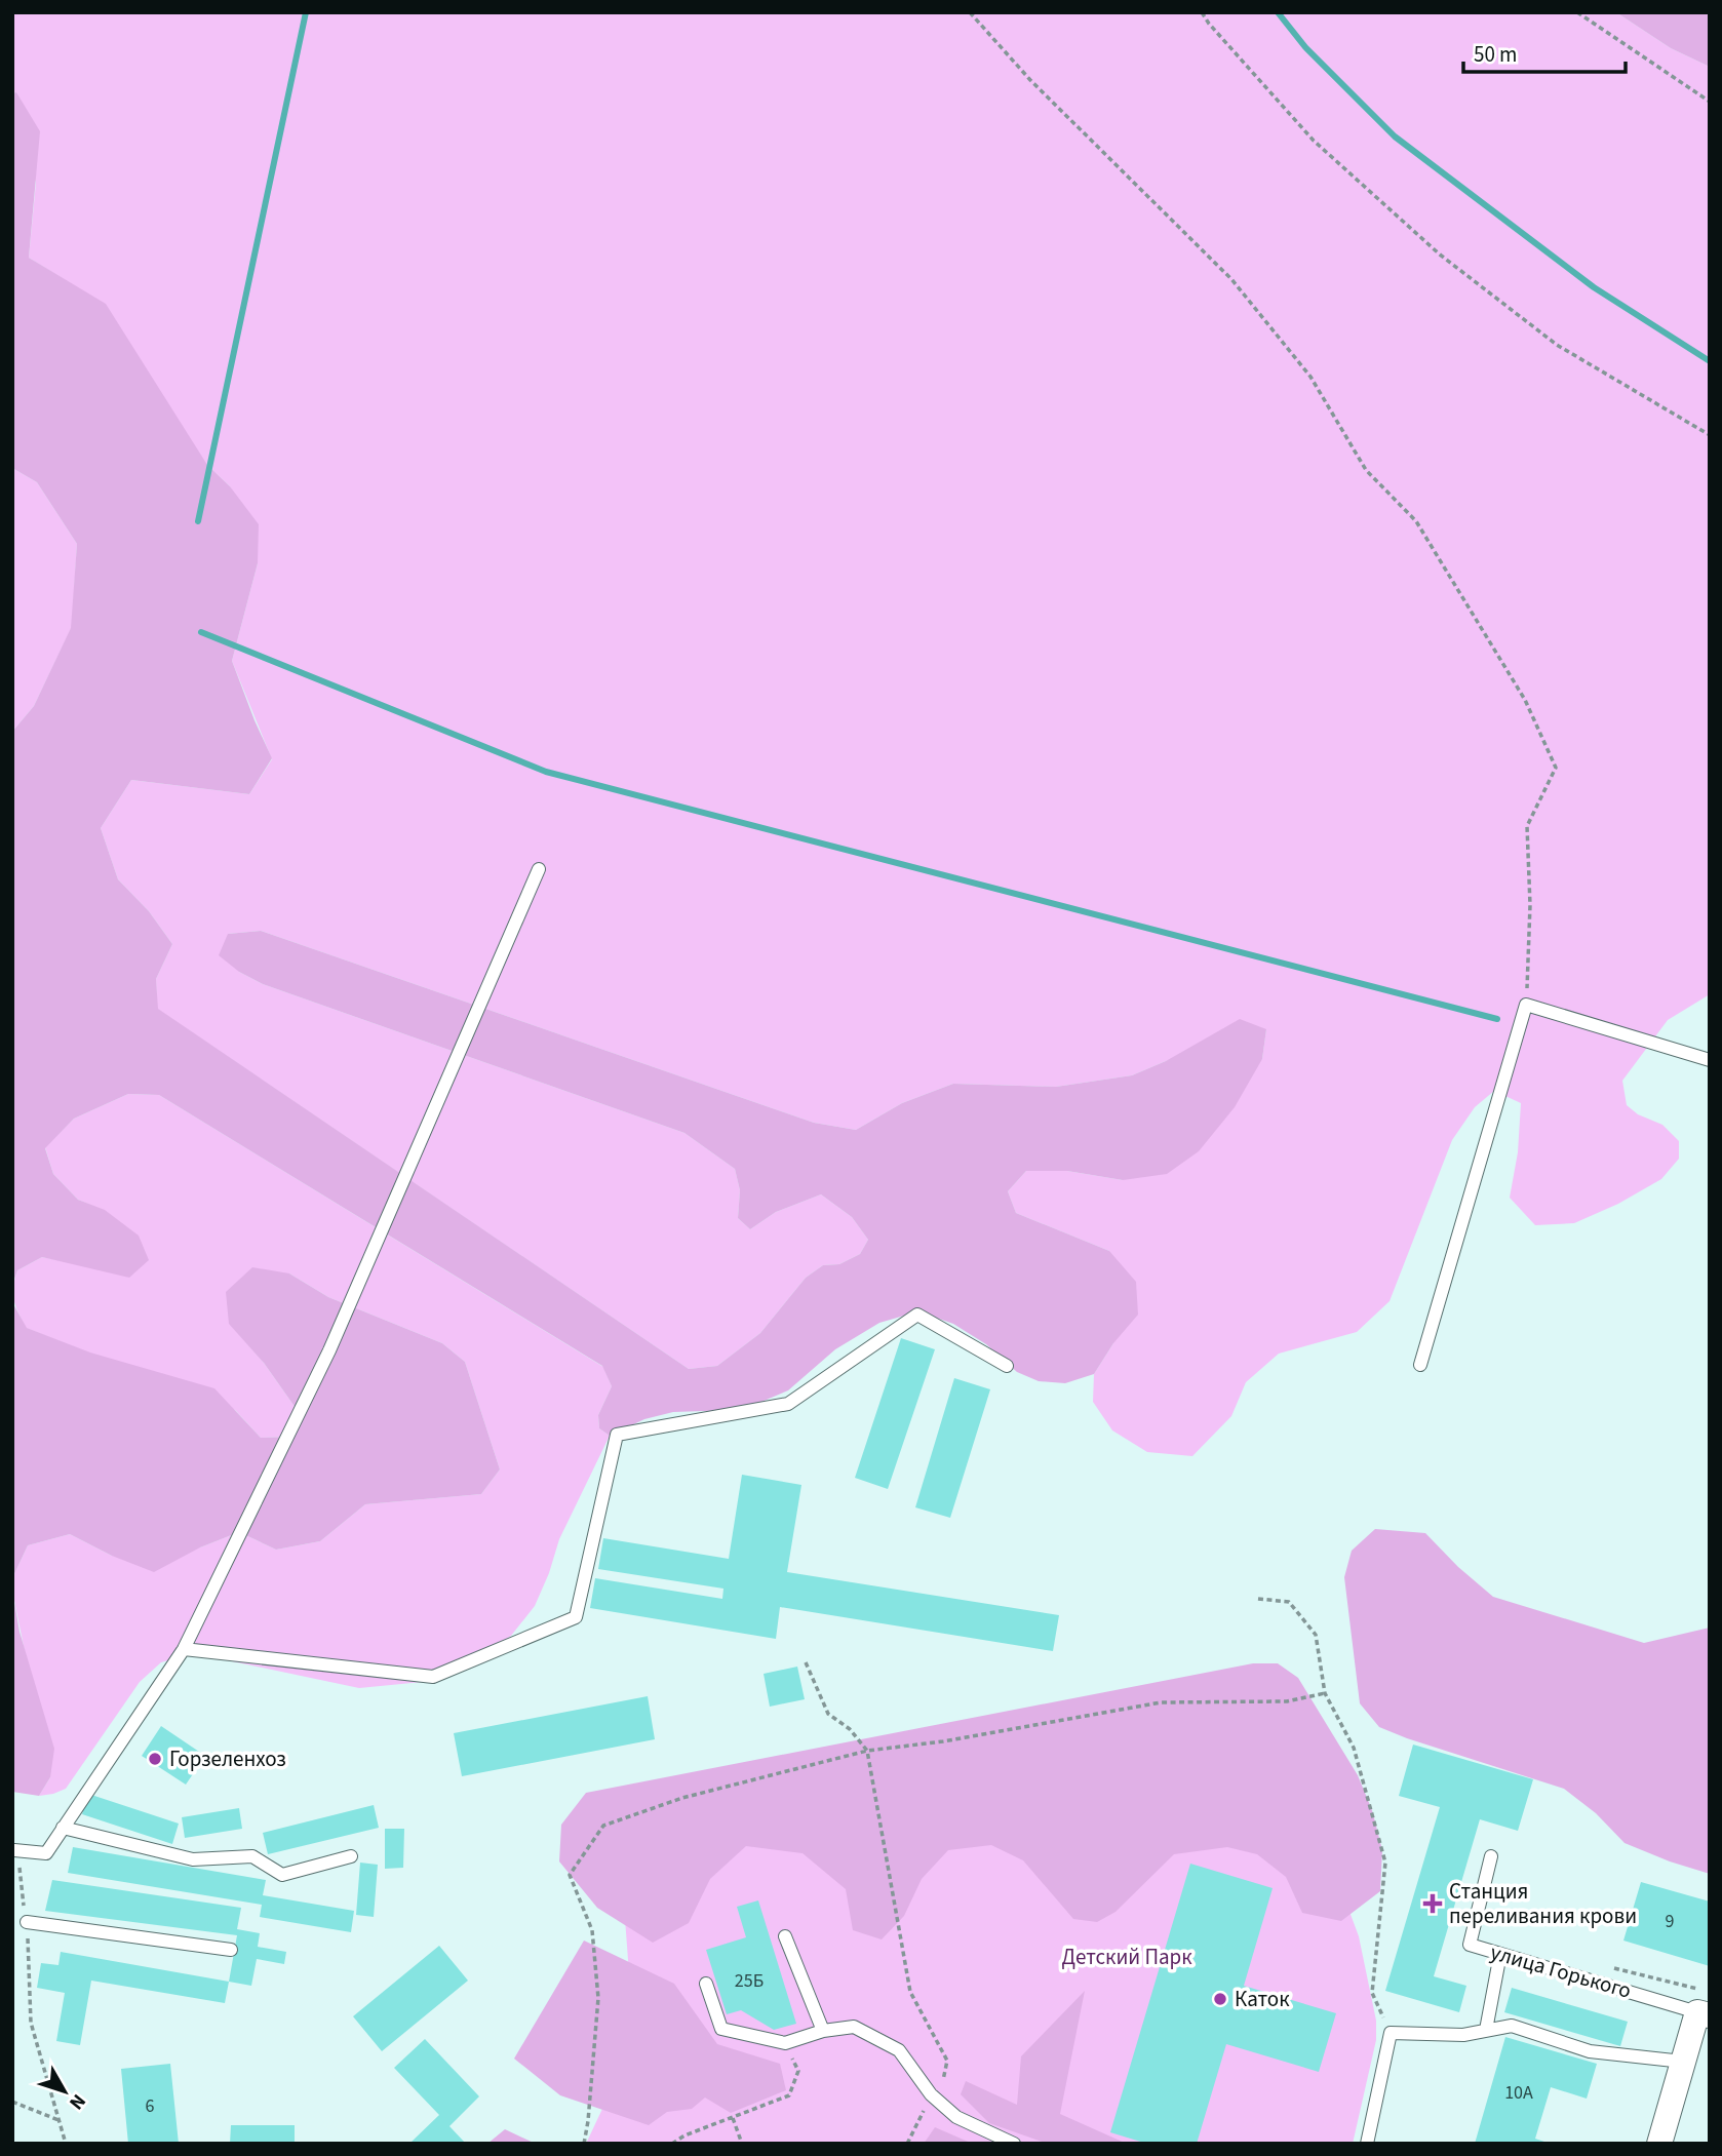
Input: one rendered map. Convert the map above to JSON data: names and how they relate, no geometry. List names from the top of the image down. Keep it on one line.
{"streets":{"lane":["улица Горького"]},"parks":["Детский Парк"],"places":{"other":["Горзеленхоз","Каток"],"health":["Станция переливания крови"]},"house_numbers":["9","25Б","10А","6"],"scale_bar":"50 m","north":"bottom right"}
